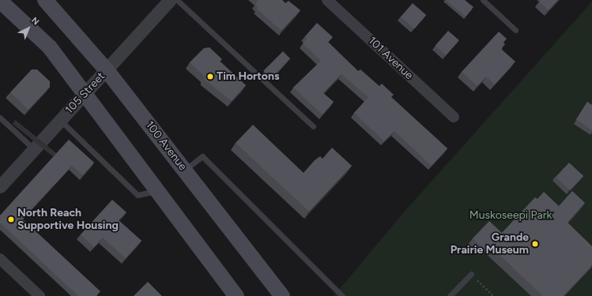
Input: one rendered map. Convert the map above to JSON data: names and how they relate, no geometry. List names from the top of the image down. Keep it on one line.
{"streets":{"main road":["100 Avenue"],"street":["101 Avenue","105 Street"]},"crossings":[["105 Street","100 Avenue"]],"parks":["Muskoseepi Park"],"places":["Tim Hortons","North Reach Supportive Housing","Grande Prairie Museum"],"north":"top right"}
